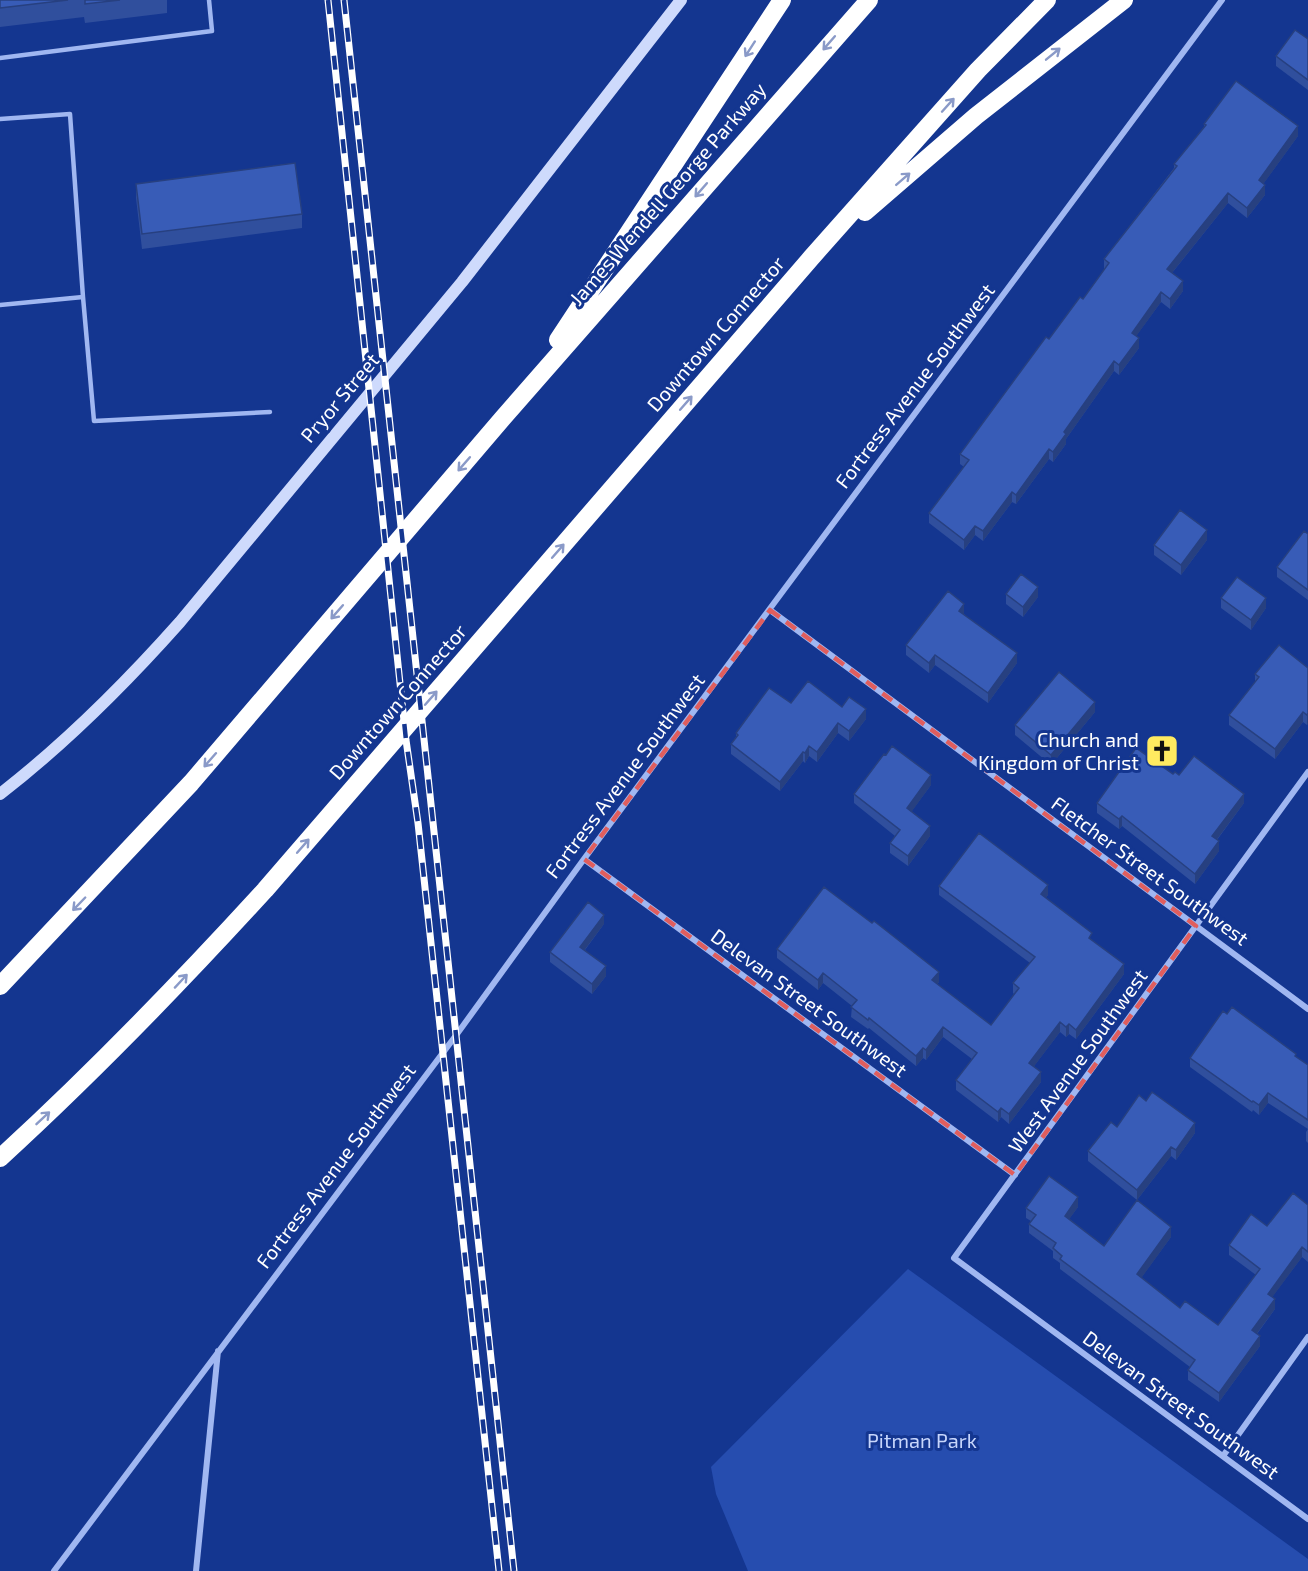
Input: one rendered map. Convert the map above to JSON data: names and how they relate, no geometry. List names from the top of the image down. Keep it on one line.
{"streets":{"highway":["James Wendell George Parkway","Downtown Connector"],"main road":["Pryor Street"],"street":["Fortress Avenue Southwest","Fletcher Street Southwest","Delevan Street Southwest","West Avenue Southwest"]},"crossings":[["Fortress Avenue Southwest","Fletcher Street Southwest"],["Fortress Avenue Southwest","Delevan Street Southwest"],["Fletcher Street Southwest","West Avenue Southwest"],["Delevan Street Southwest","West Avenue Southwest"]],"parks":["Pitman Park"],"places":{"church":["Church and Kingdom of Christ"]}}
